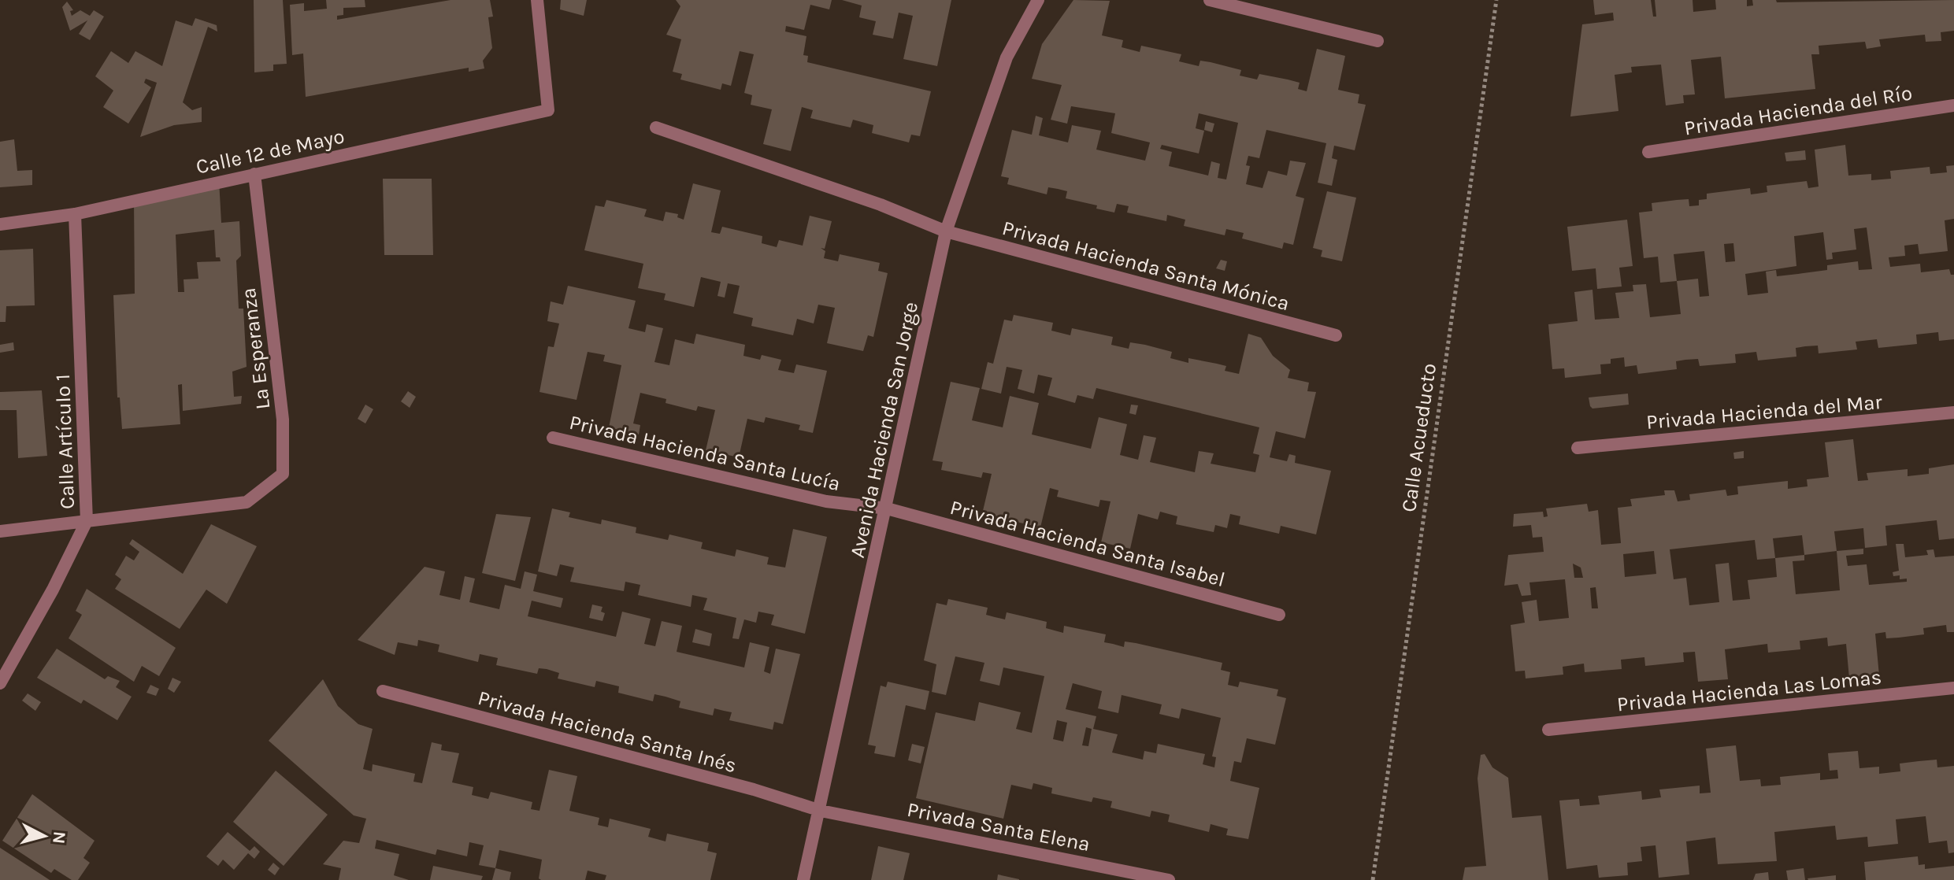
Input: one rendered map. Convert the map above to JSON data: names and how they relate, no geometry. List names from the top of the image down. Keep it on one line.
{"streets":{"street":["Privada Hacienda del Río","Calle 12 de Mayo","Privada Hacienda Santa Mónica","La Esperanza","Privada Hacienda del Mar","Avenida Hacienda San Jorge","Calle Artículo 1","Privada Hacienda Santa Lucía","Privada Hacienda Santa Isabel","Privada Hacienda Las Lomas","Privada Hacienda Santa Inés","Privada Santa Elena"],"path":["Calle Acueducto"]},"crossings":[["Calle 12 de Mayo","La Esperanza"],["Calle 12 de Mayo","Calle Artículo 1"],["Privada Hacienda Santa Mónica","Avenida Hacienda San Jorge"],["La Esperanza","Calle Artículo 1"],["Avenida Hacienda San Jorge","Privada Hacienda Santa Lucía"],["Avenida Hacienda San Jorge","Privada Hacienda Santa Isabel"],["Avenida Hacienda San Jorge","Privada Hacienda Santa Inés"],["Avenida Hacienda San Jorge","Privada Santa Elena"],["Privada Hacienda Santa Lucía","Privada Hacienda Santa Isabel"],["Privada Hacienda Santa Inés","Privada Santa Elena"]],"north":"right"}
